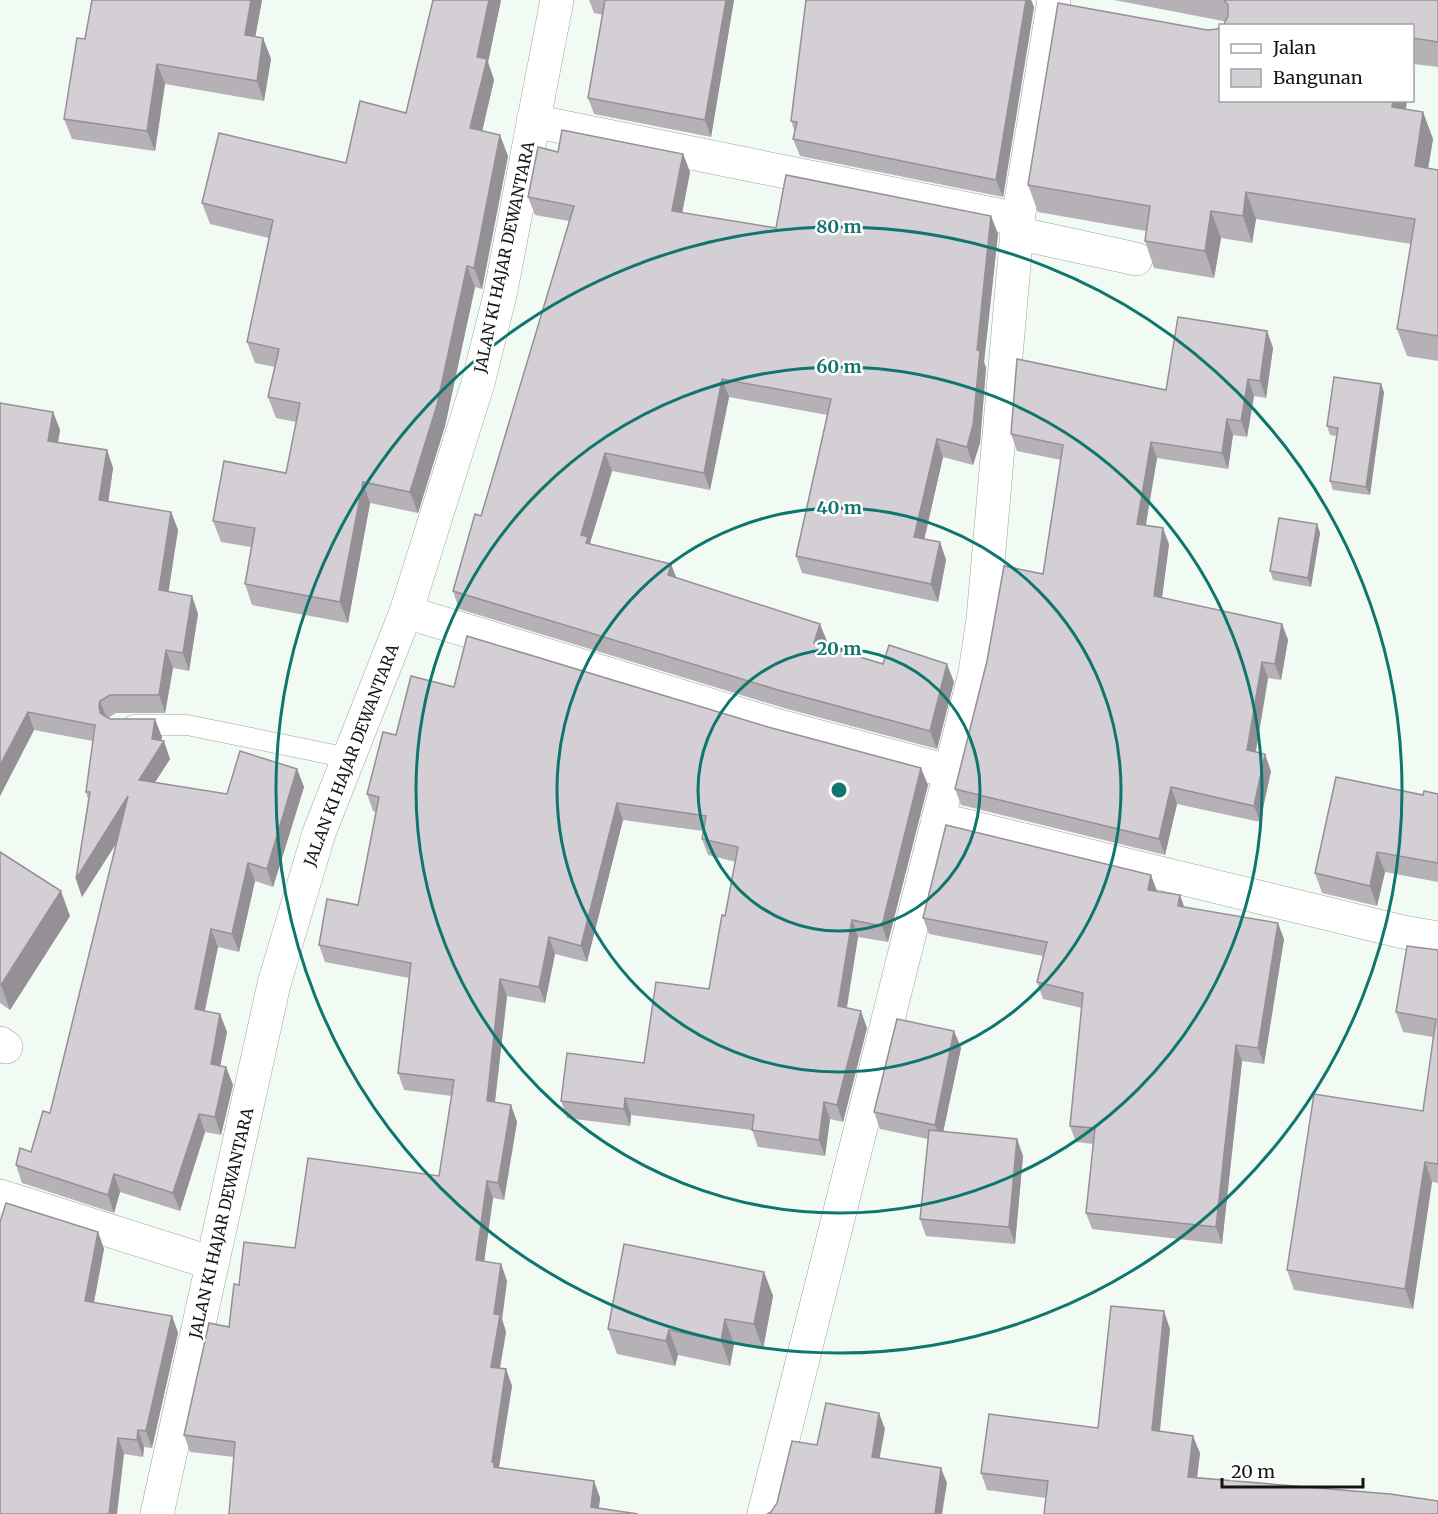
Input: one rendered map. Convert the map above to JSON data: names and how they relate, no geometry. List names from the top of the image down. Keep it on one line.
{"streets":{"street":["JALAN KI HAJAR DEWANTARA"]},"legend":["Jalan","Bangunan"],"scale_bar":"20 m","rings":["80 m","60 m","40 m","20 m"]}
